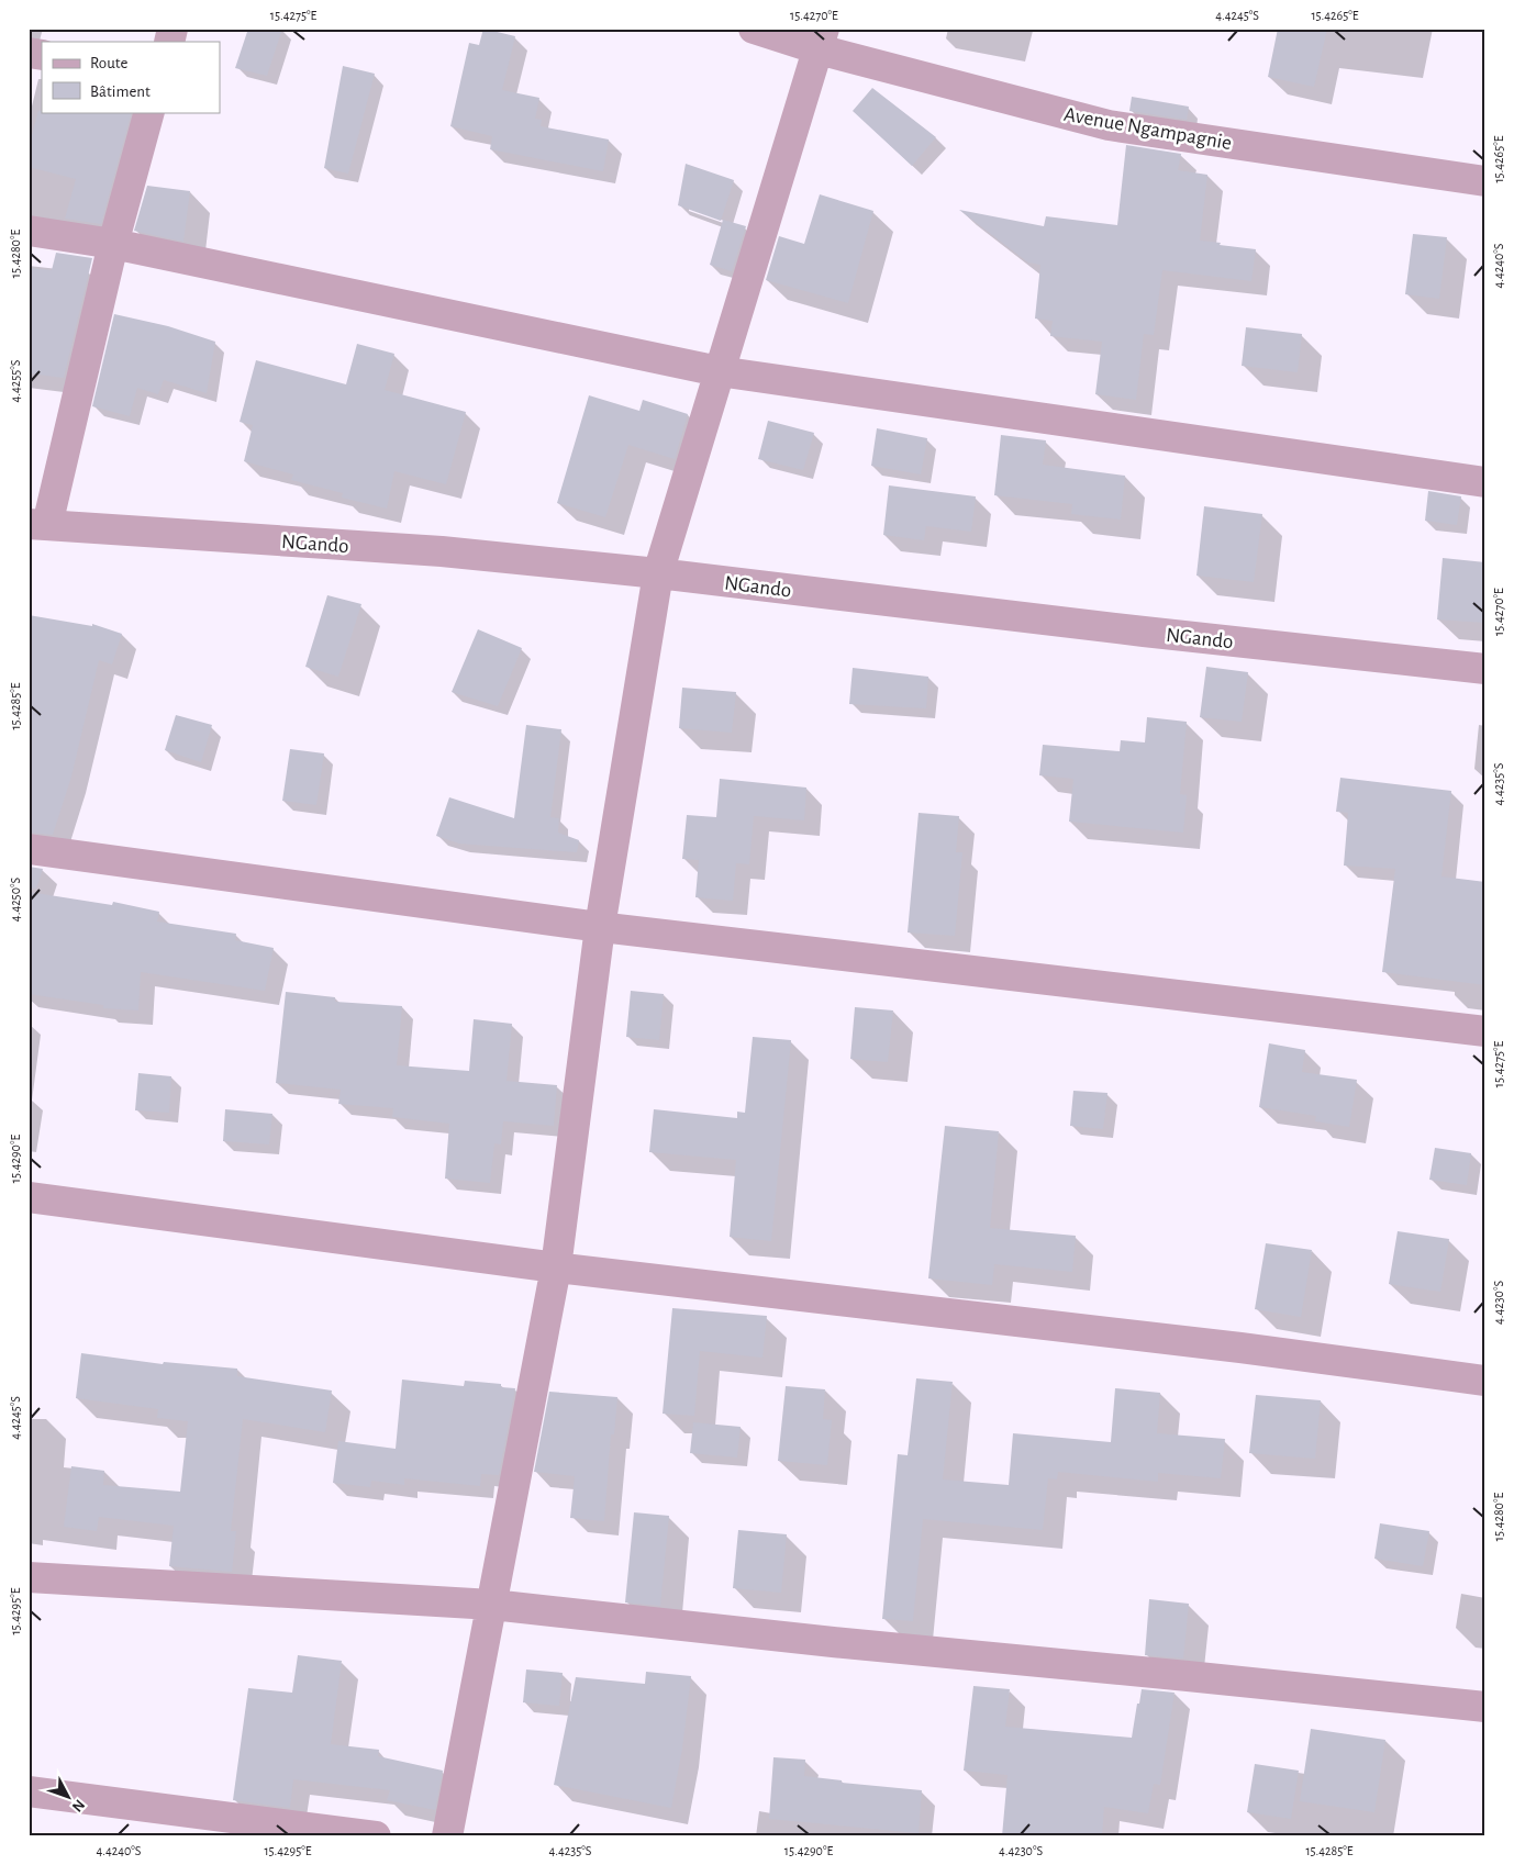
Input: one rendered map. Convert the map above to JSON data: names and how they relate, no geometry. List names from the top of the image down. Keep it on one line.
{"streets":{"street":["Avenue Ngampagnie","NGando"]},"legend":["Route","Bâtiment"],"north":"bottom right","coordinates":["15.4275°E","15.4270°E","4.4245°S","15.4265°E","15.4280°E","4.4240°S","4.4255°S","15.4285°E","4.4235°S","4.4250°S","15.4290°E","4.4230°S","15.4295°E"]}
